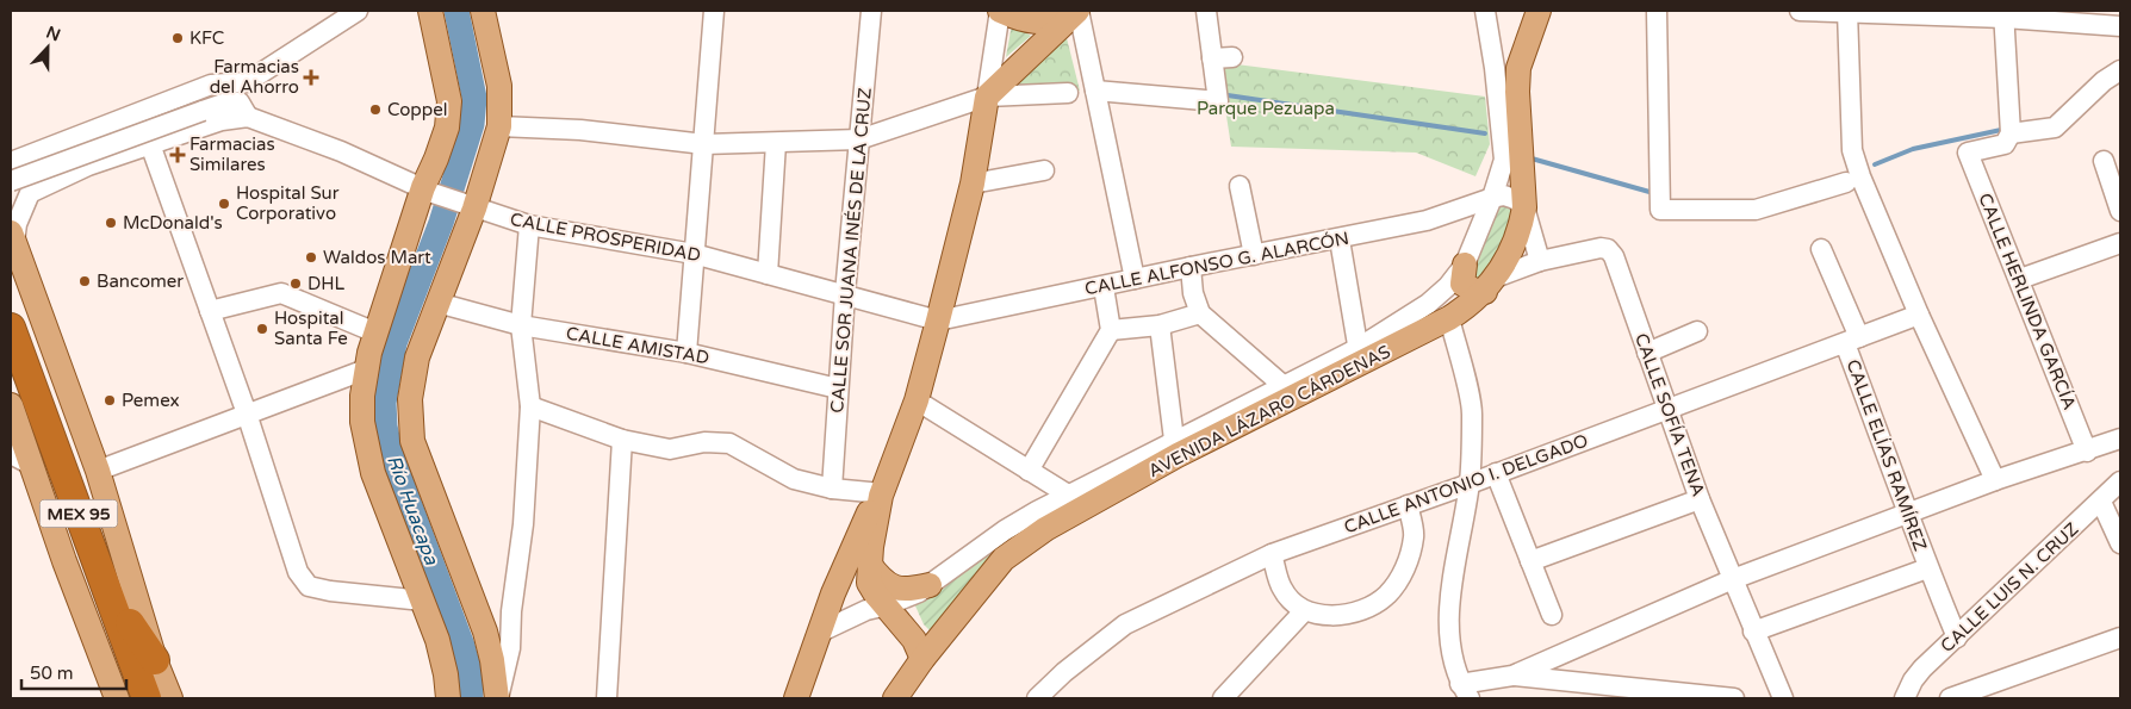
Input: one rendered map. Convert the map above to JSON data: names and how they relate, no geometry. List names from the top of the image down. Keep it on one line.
{"streets":{"highway":["MEX 95"],"main road":["AVENIDA LÁZARO CÁRDENAS"],"street":["CALLE PROSPERIDAD","CALLE SOR JUANA INÉS DE LA CRUZ","CALLE ALFONSO G. ALARCÓN","CALLE HERLINDA GARCÍA","CALLE AMISTAD","CALLE SOFÍA TENA","CALLE ELÍAS RAMÍREZ","CALLE ANTONIO I. DELGADO","CALLE LUIS N. CRUZ"]},"crossings":[["CALLE PROSPERIDAD","CALLE SOR JUANA INÉS DE LA CRUZ"],["CALLE PROSPERIDAD","CALLE ALFONSO G. ALARCÓN"],["CALLE SOR JUANA INÉS DE LA CRUZ","CALLE AMISTAD"],["CALLE ALFONSO G. ALARCÓN","AVENIDA LÁZARO CÁRDENAS"],["CALLE SOFÍA TENA","CALLE ANTONIO I. DELGADO"],["CALLE ELÍAS RAMÍREZ","CALLE ANTONIO I. DELGADO"],["CALLE ELÍAS RAMÍREZ","CALLE LUIS N. CRUZ"]],"water":["Río Huacapa"],"parks":["Parque Pezuapa"],"places":{"other":["KFC","Coppel","Hospital Sur Corporativo","McDonald's","Waldos Mart","Bancomer","DHL","Hospital Santa Fe","Pemex"],"health":["Farmacias del Ahorro","Farmacias Similares"]},"scale_bar":"50 m","north":"top"}
